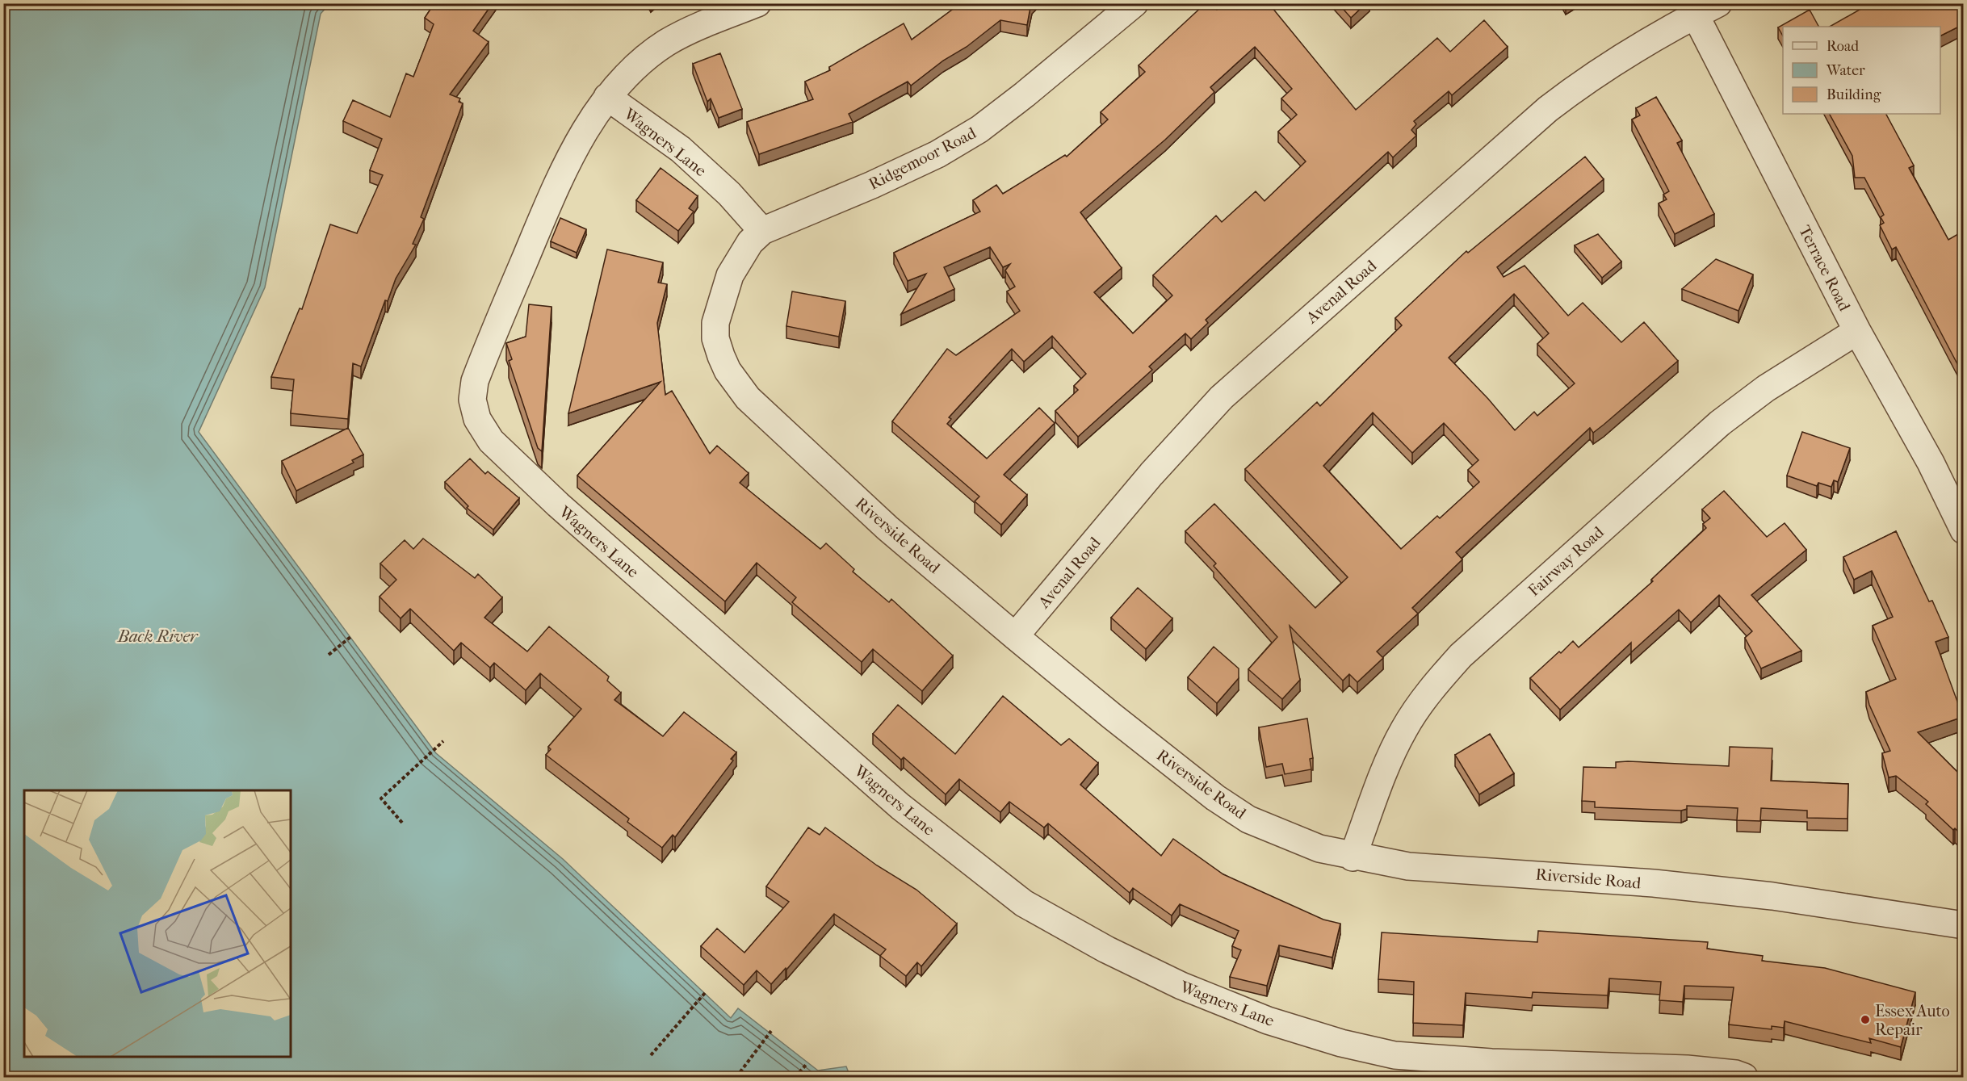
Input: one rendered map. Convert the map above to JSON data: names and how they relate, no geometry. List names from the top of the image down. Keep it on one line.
{"streets":{"street":["Wagners Lane","Ridgemoor Road","Terrace Road","Avenal Road","Riverside Road","Fairway Road"]},"crossings":[["Wagners Lane","Ridgemoor Road"],["Wagners Lane","Riverside Road"],["Ridgemoor Road","Riverside Road"],["Terrace Road","Avenal Road"],["Terrace Road","Fairway Road"],["Avenal Road","Riverside Road"],["Riverside Road","Fairway Road"]],"water":["Back River"],"places":["Essex Auto Repair"],"legend":["Road","Water","Building"]}
